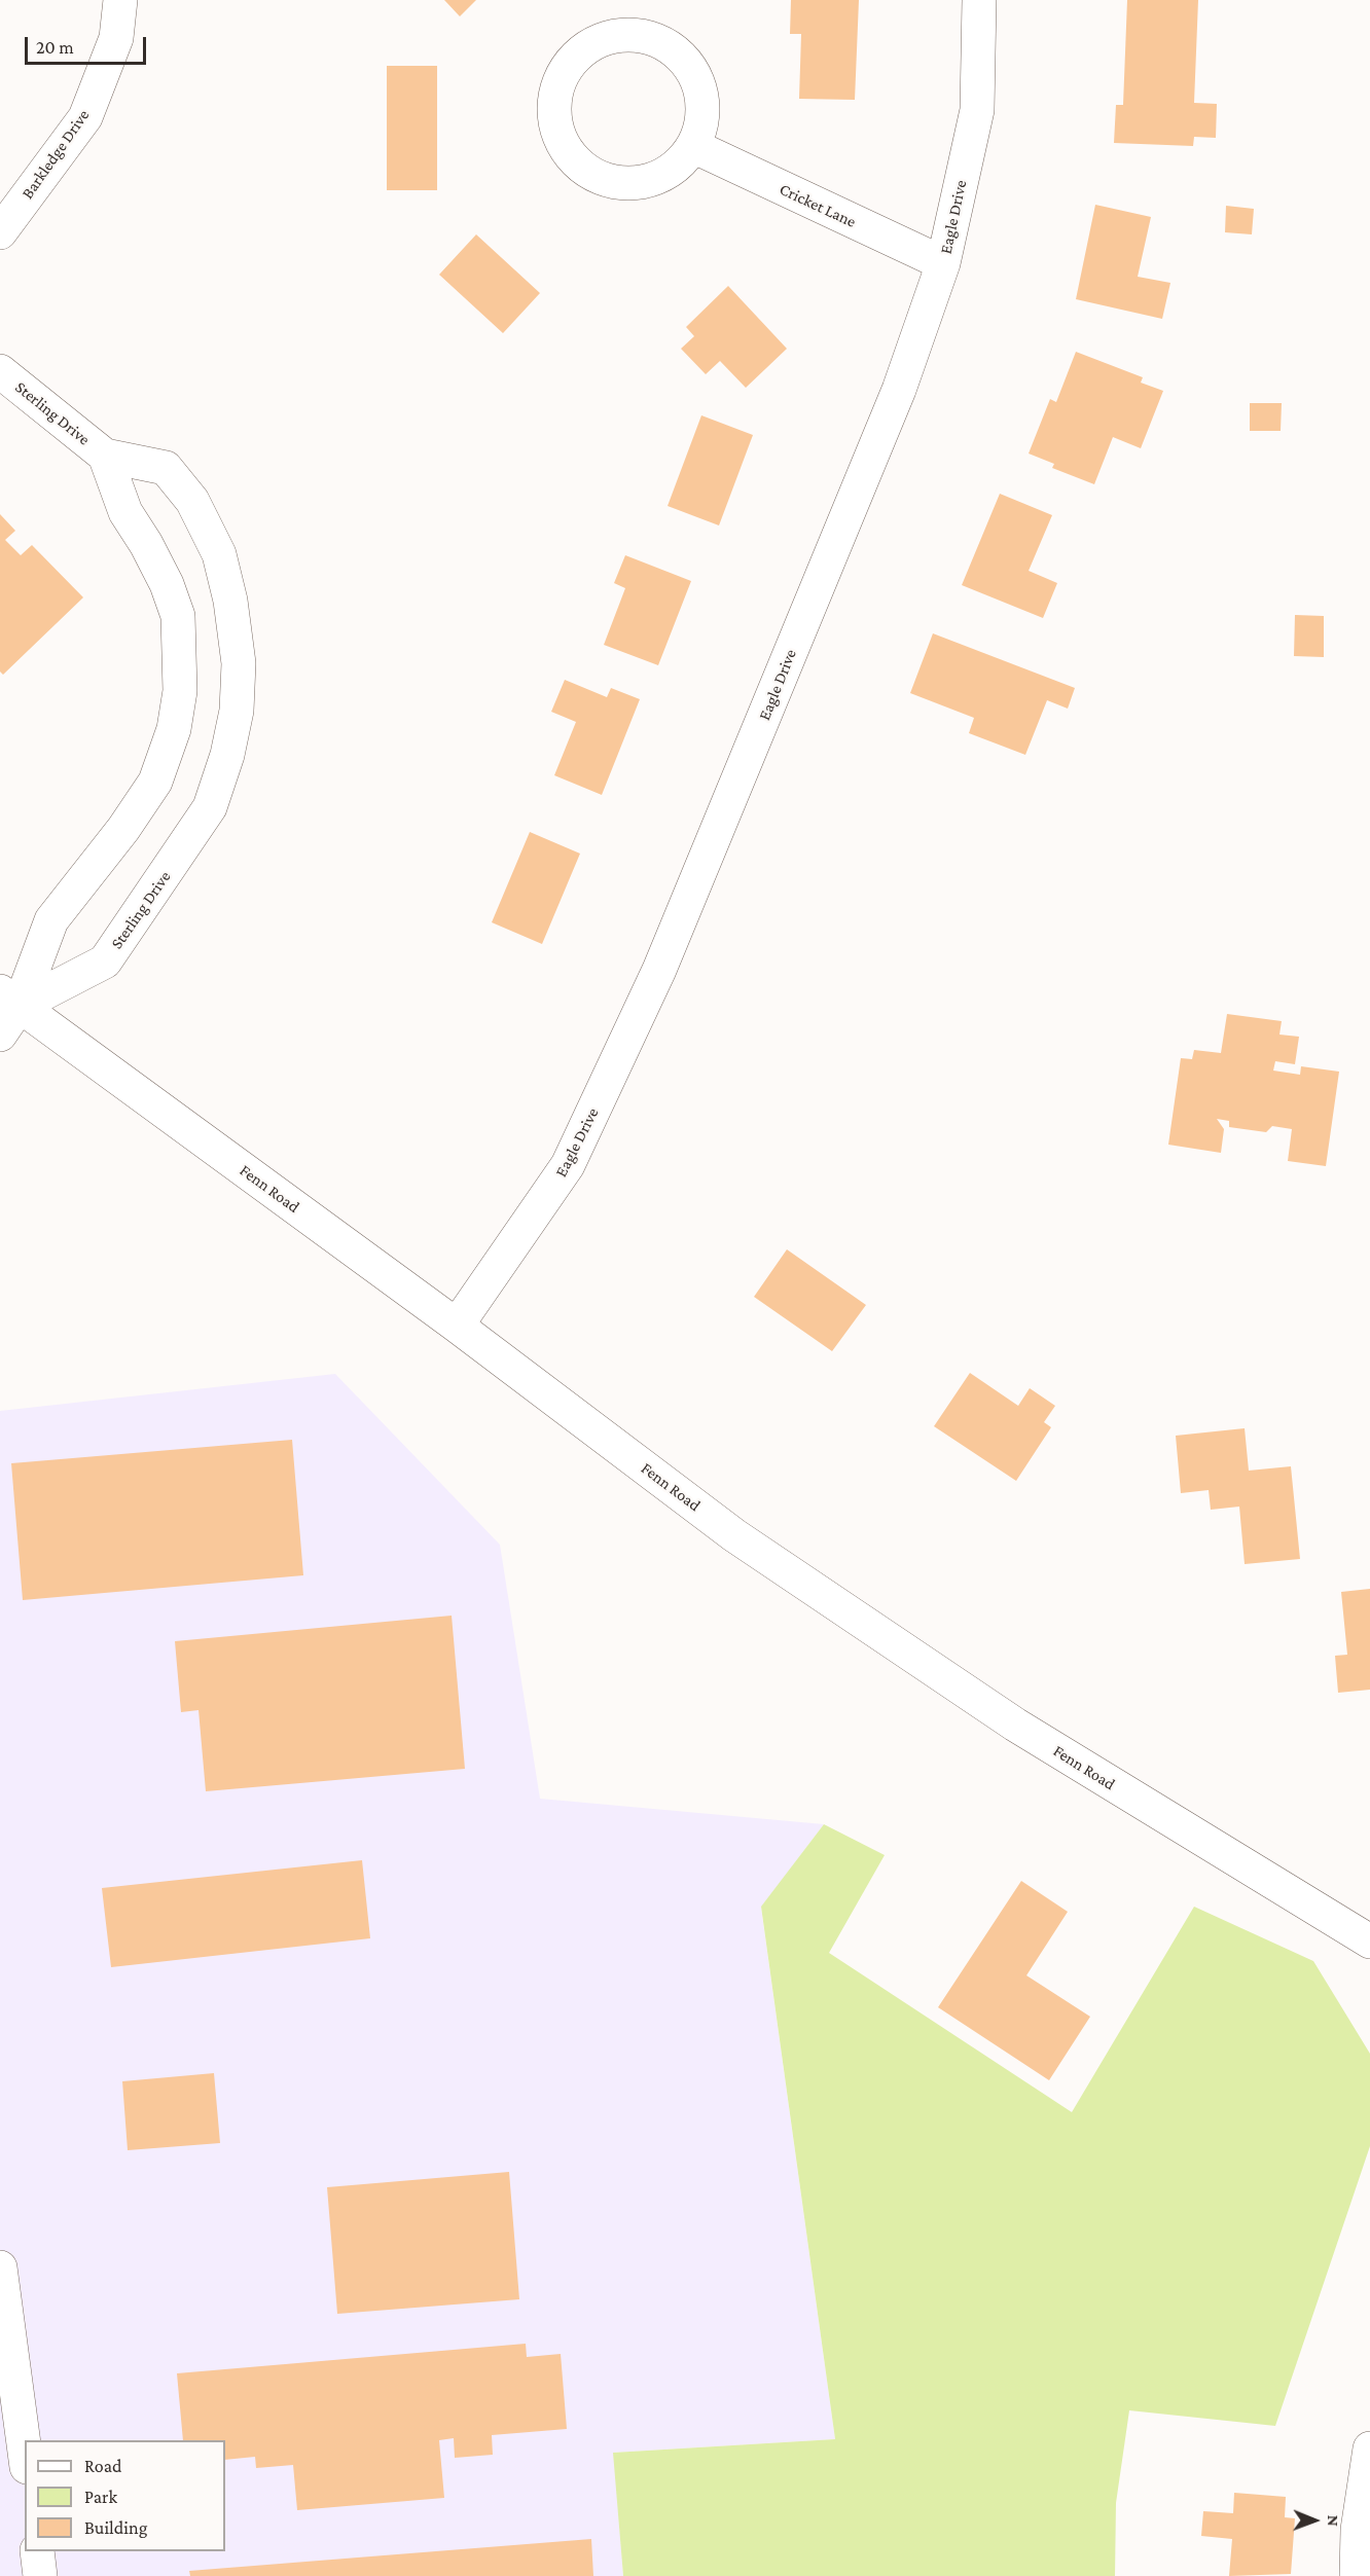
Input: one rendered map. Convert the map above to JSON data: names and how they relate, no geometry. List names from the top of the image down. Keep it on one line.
{"streets":{"street":["Barkledge Drive","Cricket Lane","Eagle Drive","Sterling Drive","Fenn Road"]},"crossings":[["Cricket Lane","Eagle Drive"],["Eagle Drive","Fenn Road"],["Sterling Drive","Fenn Road"]],"legend":["Road","Park","Building"],"scale_bar":"20 m","north":"right"}
